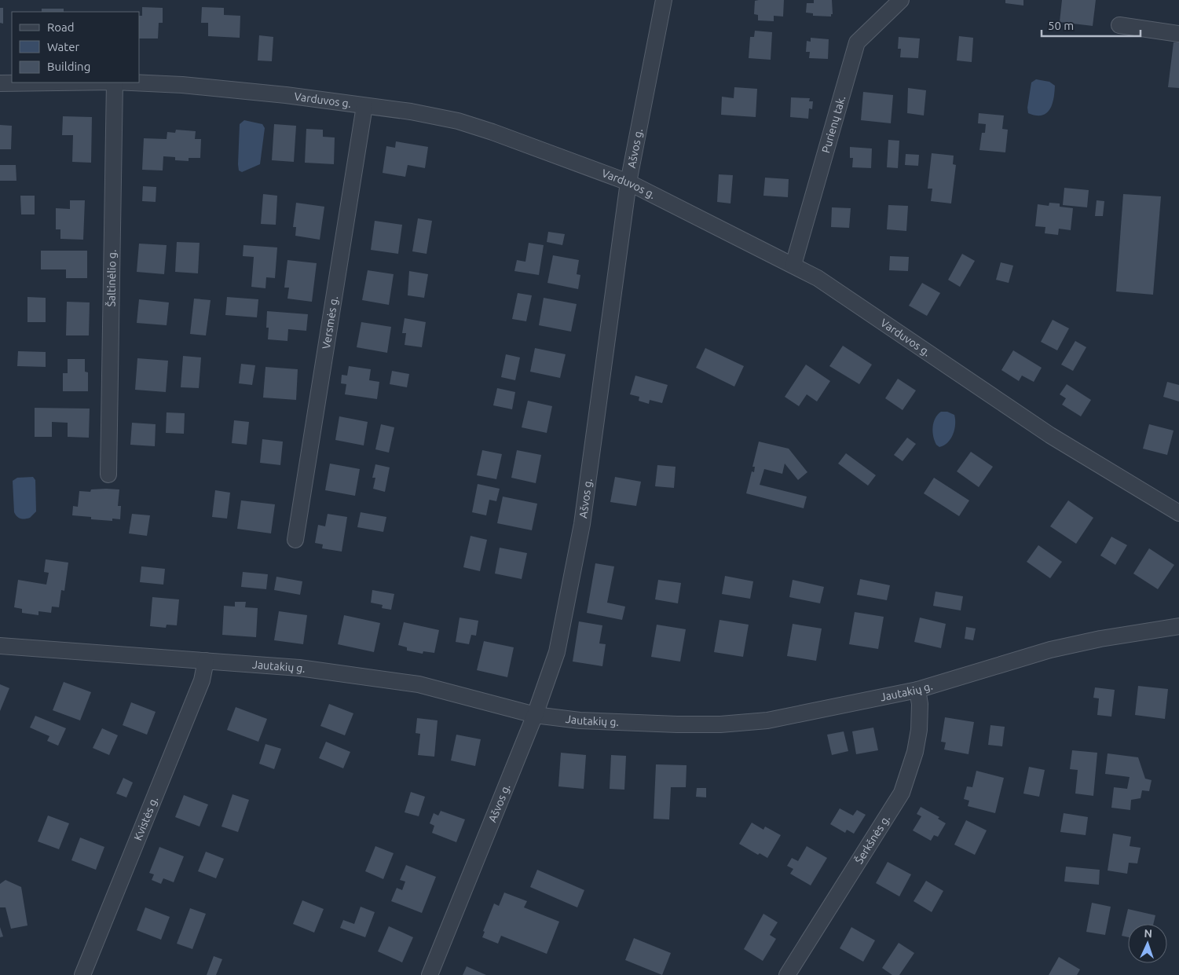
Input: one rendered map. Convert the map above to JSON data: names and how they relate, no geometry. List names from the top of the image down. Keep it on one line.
{"streets":{"street":["Varduvos g.","Purienų tak.","Ašvos g.","Šaltinėlio g.","Versmės g.","Jautakių g.","Kvistės g.","Šerkšnės g."]},"crossings":[["Varduvos g.","Purienų tak."],["Varduvos g.","Ašvos g."],["Varduvos g.","Versmės g."],["Ašvos g.","Jautakių g."],["Jautakių g.","Kvistės g."],["Jautakių g.","Šerkšnės g."]],"legend":["Road","Water","Building"],"scale_bar":"50 m","north":"top"}
